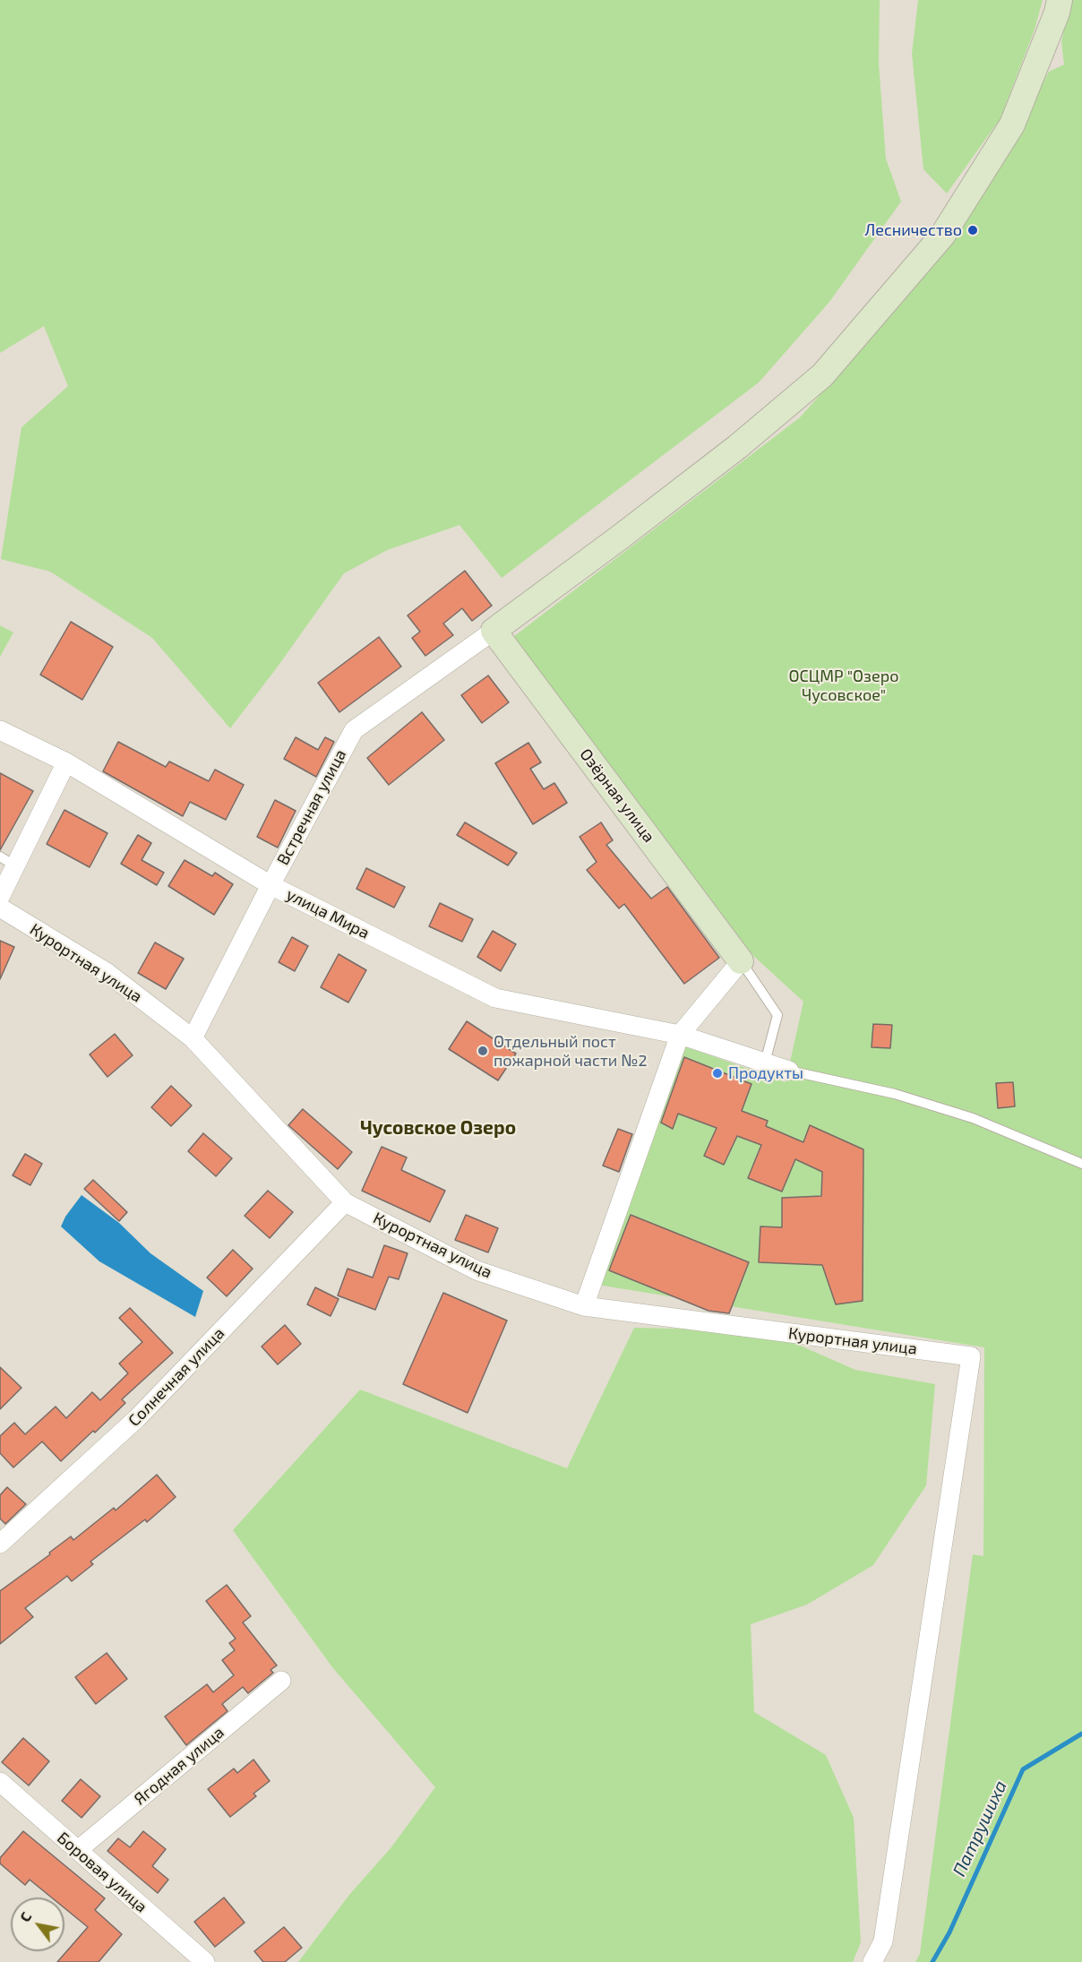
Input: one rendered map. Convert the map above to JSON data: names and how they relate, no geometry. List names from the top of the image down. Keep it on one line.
{"streets":{"street":["Озёрная улица","Встречная улица","улица Мира","Курортная улица","Солнечная улица","Ягодная улица","Боровая улица"]},"crossings":[["Озёрная улица","Встречная улица"],["Встречная улица","улица Мира"],["Встречная улица","Курортная улица"],["Курортная улица","Солнечная улица"],["Ягодная улица","Боровая улица"]],"districts":["Чусовское Озеро"],"water":["Патрушиха"],"parks":["ОСЦМР \"Озеро Чусовское\""],"places":["Лесничество","Отдельный пост пожарной части №2","Продукты"],"north":"top left"}
